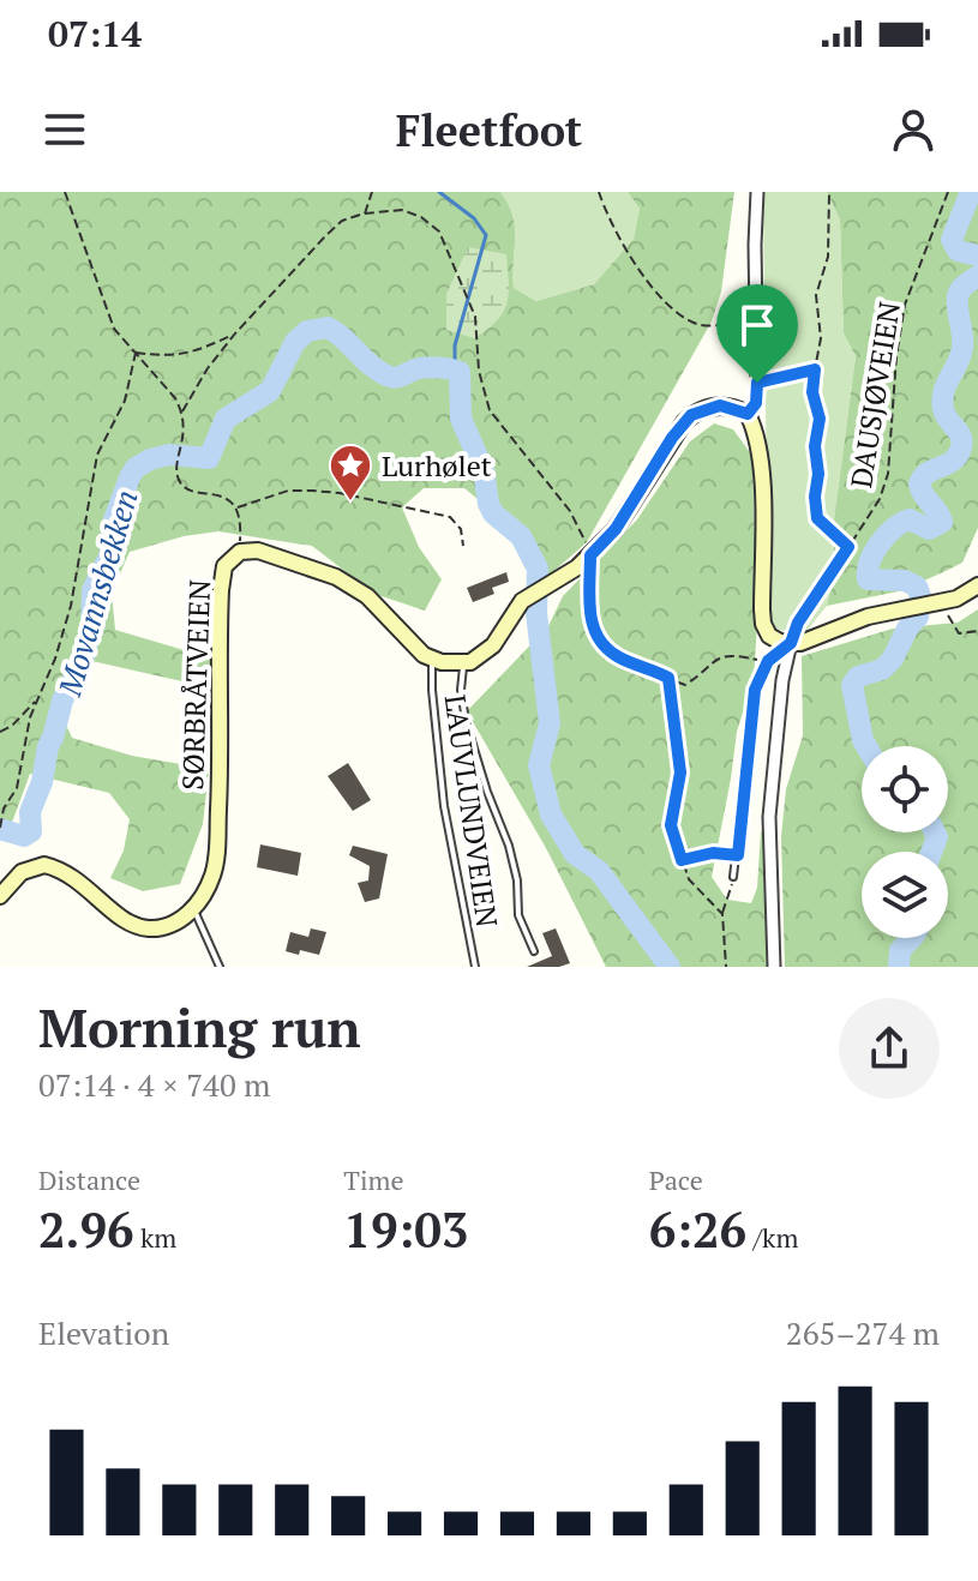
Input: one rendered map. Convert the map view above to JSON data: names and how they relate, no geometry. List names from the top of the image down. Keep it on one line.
{"streets":{"street":["SØRBRÅTVEIEN"],"lane":["LAUVLUNDVEIEN"],"path":["DAUSJØVEIEN"]},"crossings":[["SØRBRÅTVEIEN","LAUVLUNDVEIEN"]],"water":["Movannsbekken"],"places":{"place":["Lurhølet"]},"page":{"status":"07:14","header":"Fleetfoot","heading":["Morning run","07:14 · 4 × 740 m"],"stats":[["Distance","2.96 km"],["Time","19:03"],["Pace","6:26 /km"]],"chart":["Elevation","265–274 m"]}}
